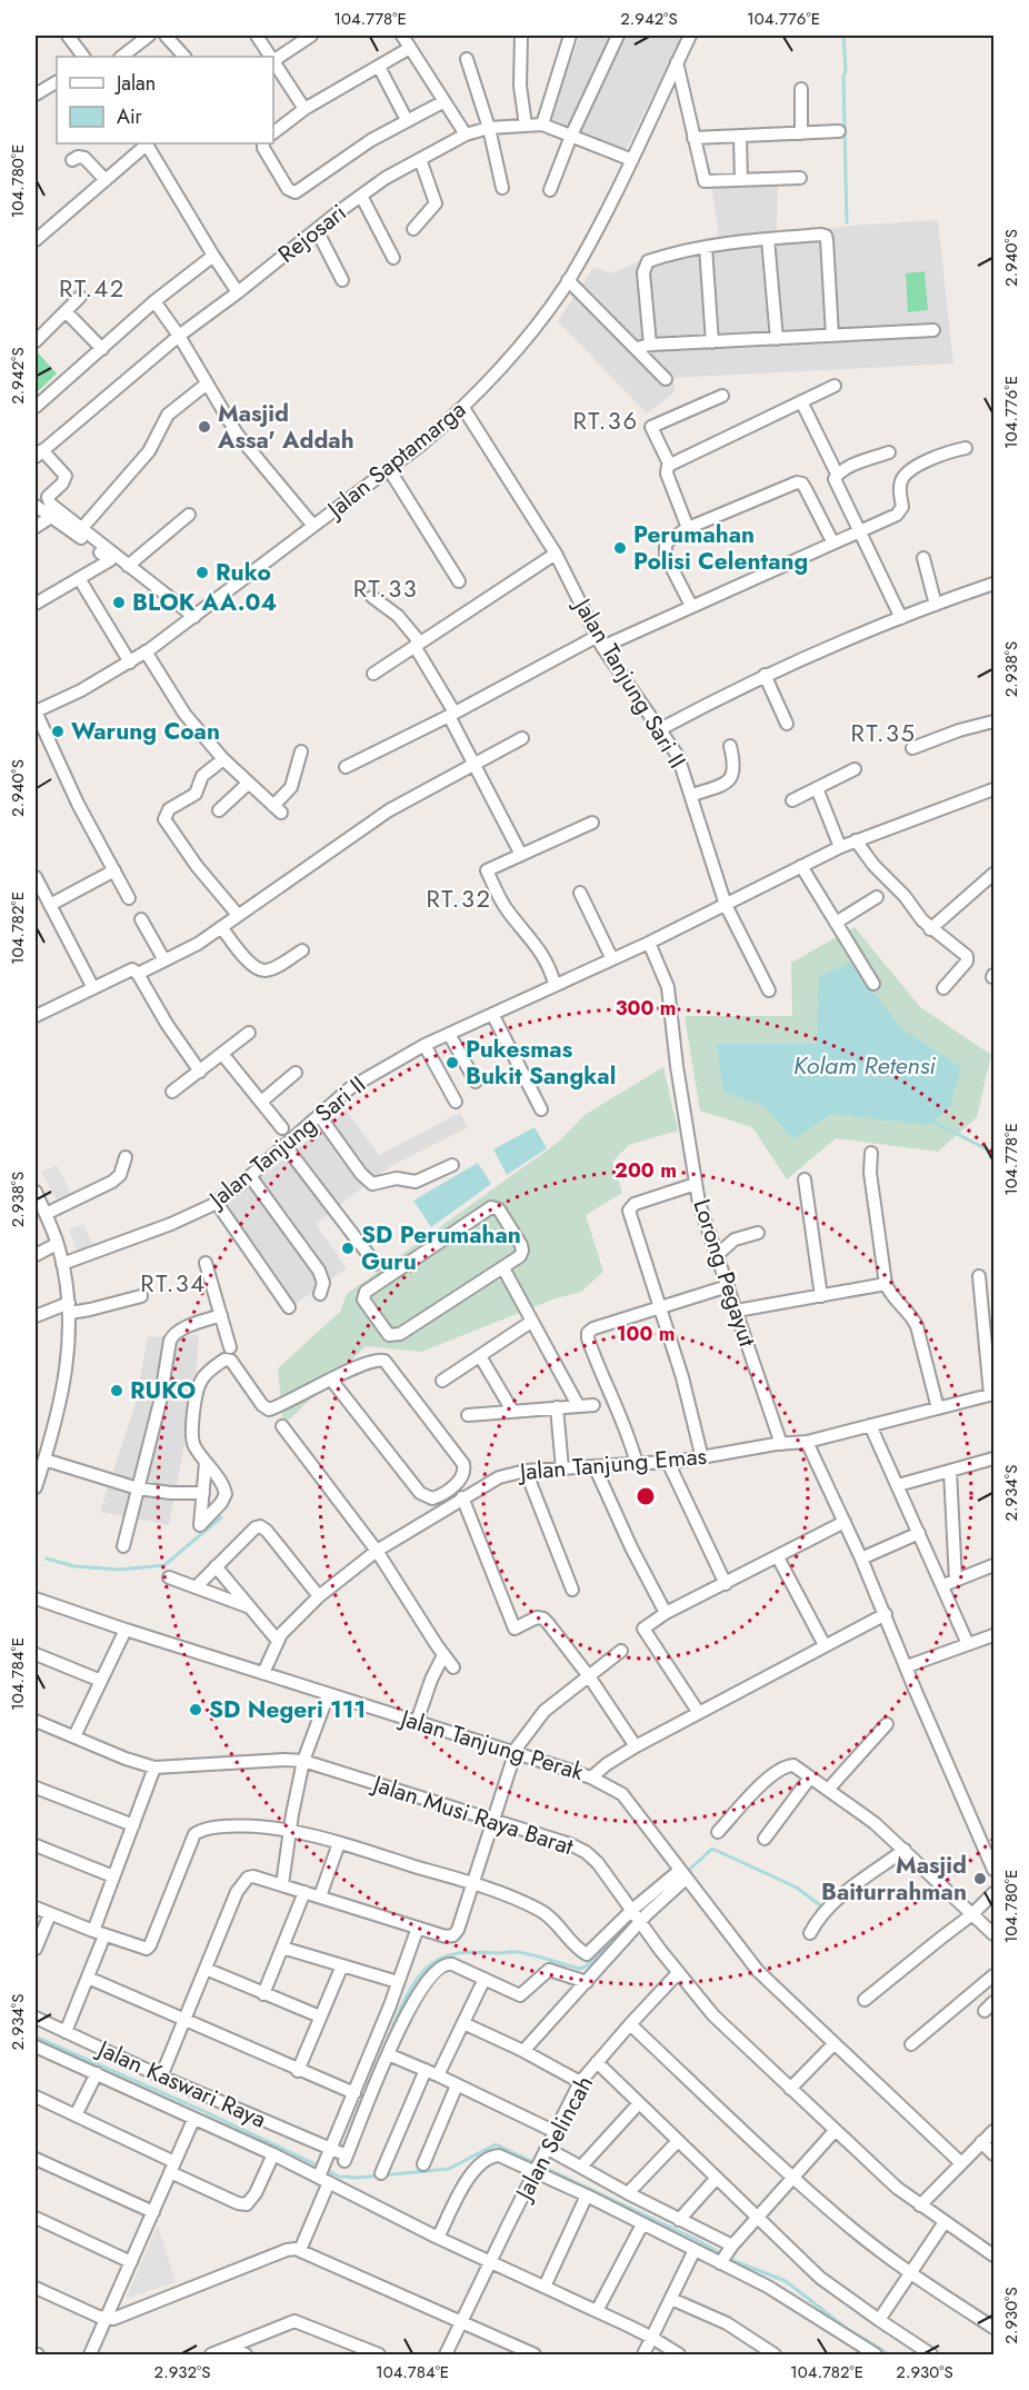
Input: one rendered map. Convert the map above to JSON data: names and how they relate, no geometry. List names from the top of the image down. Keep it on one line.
{"streets":{"street":["Rejosari","Jalan Saptamarga","Jalan Tanjung Sari II","Lorong Pegayut","Jalan Tanjung Emas","Jalan Tanjung Perak","Jalan Musi Raya Barat","Jalan Kaswari Raya","Jalan Selincah"]},"crossings":[["Rejosari","Jalan Saptamarga"],["Jalan Saptamarga","Jalan Tanjung Sari II"],["Jalan Tanjung Sari II","Lorong Pegayut"],["Lorong Pegayut","Jalan Tanjung Emas"],["Jalan Tanjung Emas","Jalan Tanjung Perak"],["Jalan Musi Raya Barat","Jalan Selincah"]],"districts":["RT.42","RT.36","RT.33","RT.35","RT.32","RT.34"],"water":["Kolam Retensi"],"places":["Masjid Assa' Addah","Perumahan Polisi Celentang","Ruko","BLOK AA.04","Warung Coan","Pukesmas Bukit Sangkal","SD Perumahan Guru","RUKO","SD Negeri 111","Masjid Baiturrahman"],"legend":["Jalan","Air"],"coordinates":["104.778°E","2.942°S","104.776°E","104.780°E","2.940°S","2.938°S","104.782°E","2.934°S","104.784°E","2.930°S","2.932°S"],"rings":["300 m","200 m","100 m"]}
